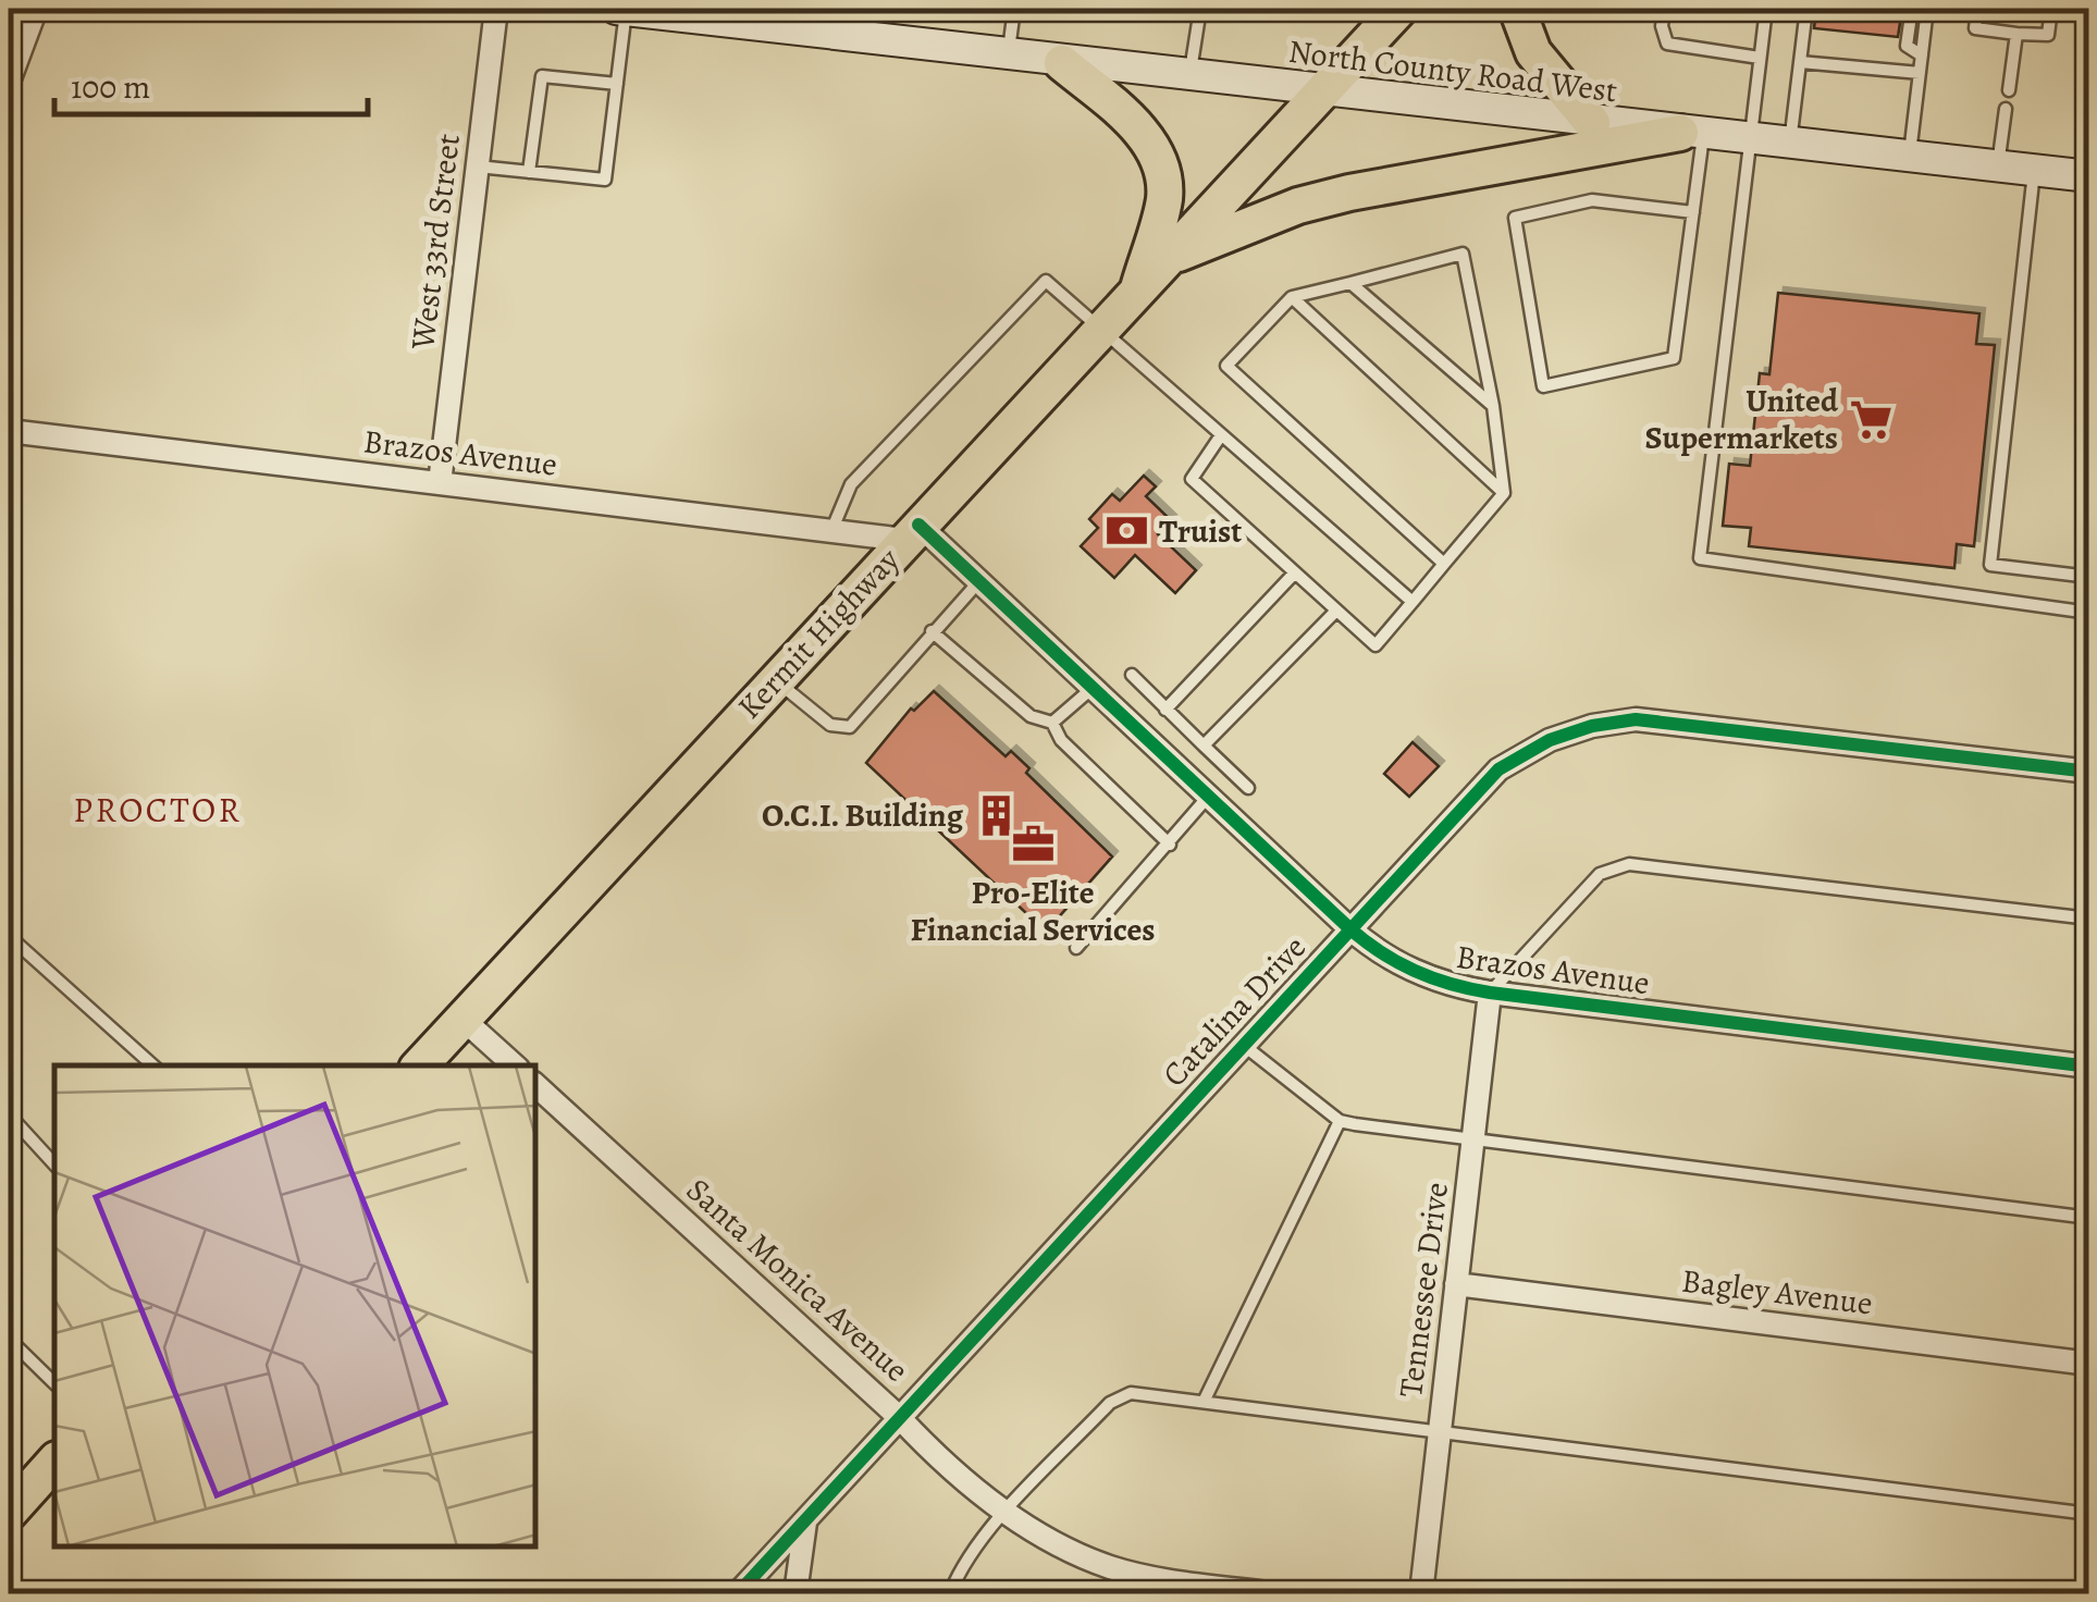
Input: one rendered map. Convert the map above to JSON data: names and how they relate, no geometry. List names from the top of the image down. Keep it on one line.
{"streets":{"main road":["North County Road West","Kermit Highway"],"street":["West 33rd Street","Brazos Avenue","Catalina Drive","Santa Monica Avenue","Tennessee Drive","Bagley Avenue"]},"crossings":[["North County Road West","Kermit Highway"],["West 33rd Street","Brazos Avenue"],["Brazos Avenue","Kermit Highway"],["Brazos Avenue","Catalina Drive"],["Brazos Avenue","Tennessee Drive"],["Catalina Drive","Santa Monica Avenue"],["Tennessee Drive","Bagley Avenue"]],"districts":["PROCTOR"],"places":{"supermarket":["United Supermarkets"],"bank":["Truist"],"building":["O.C.I. Building"],"office":["Pro-Elite Financial Services"]},"scale_bar":"100 m"}
